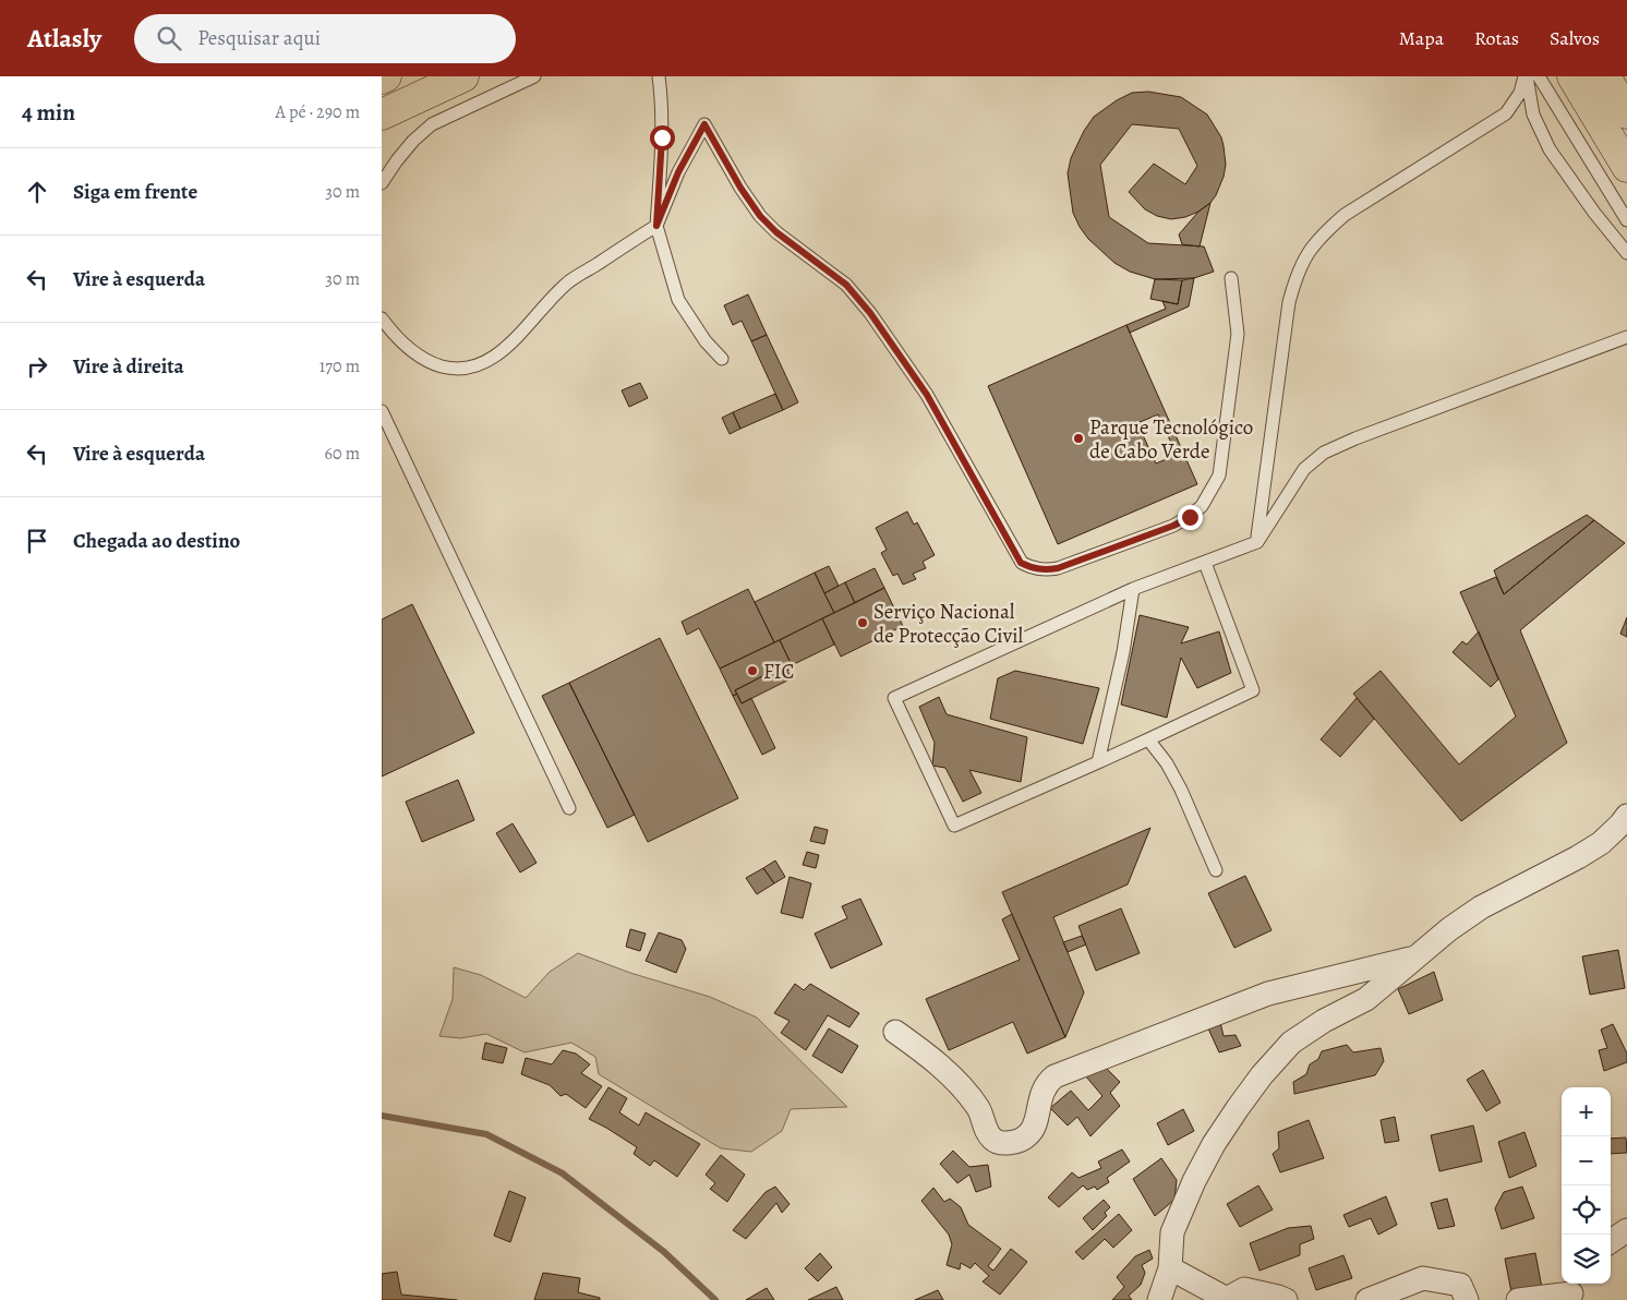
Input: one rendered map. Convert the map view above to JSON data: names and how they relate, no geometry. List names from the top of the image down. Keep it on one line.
{"places":["Parque Tecnológico de Cabo Verde","Serviço Nacional de Protecção Civil","FIC"],"page":{"header":"Atlasly","search":"Pesquisar aqui","nav":["Mapa","Rotas","Salvos"],"heading":["4 min","A pé · 290 m"],"list":[["Siga em frente","30 m"],["Vire à esquerda","30 m"],["Vire à direita","170 m"],["Vire à esquerda","60 m"],"Chegada ao destino"],"map_buttons":["+","−"]}}
